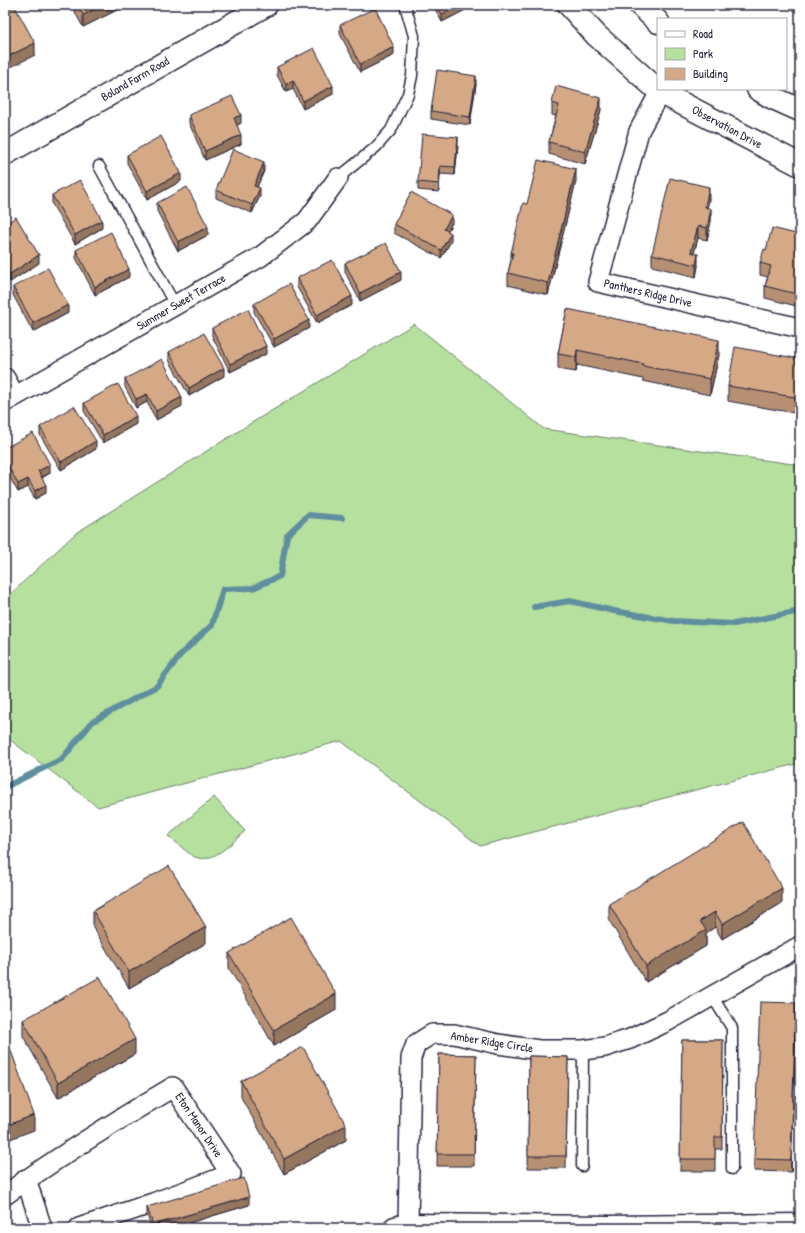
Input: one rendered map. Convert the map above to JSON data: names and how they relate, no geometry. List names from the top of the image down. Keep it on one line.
{"streets":{"street":["Boland Farm Road","Observation Drive","Panthers Ridge Drive","Summer Sweet Terrace","Amber Ridge Circle","Eton Manor Drive"]},"crossings":[["Observation Drive","Panthers Ridge Drive"]],"legend":["Road","Park","Building"]}
